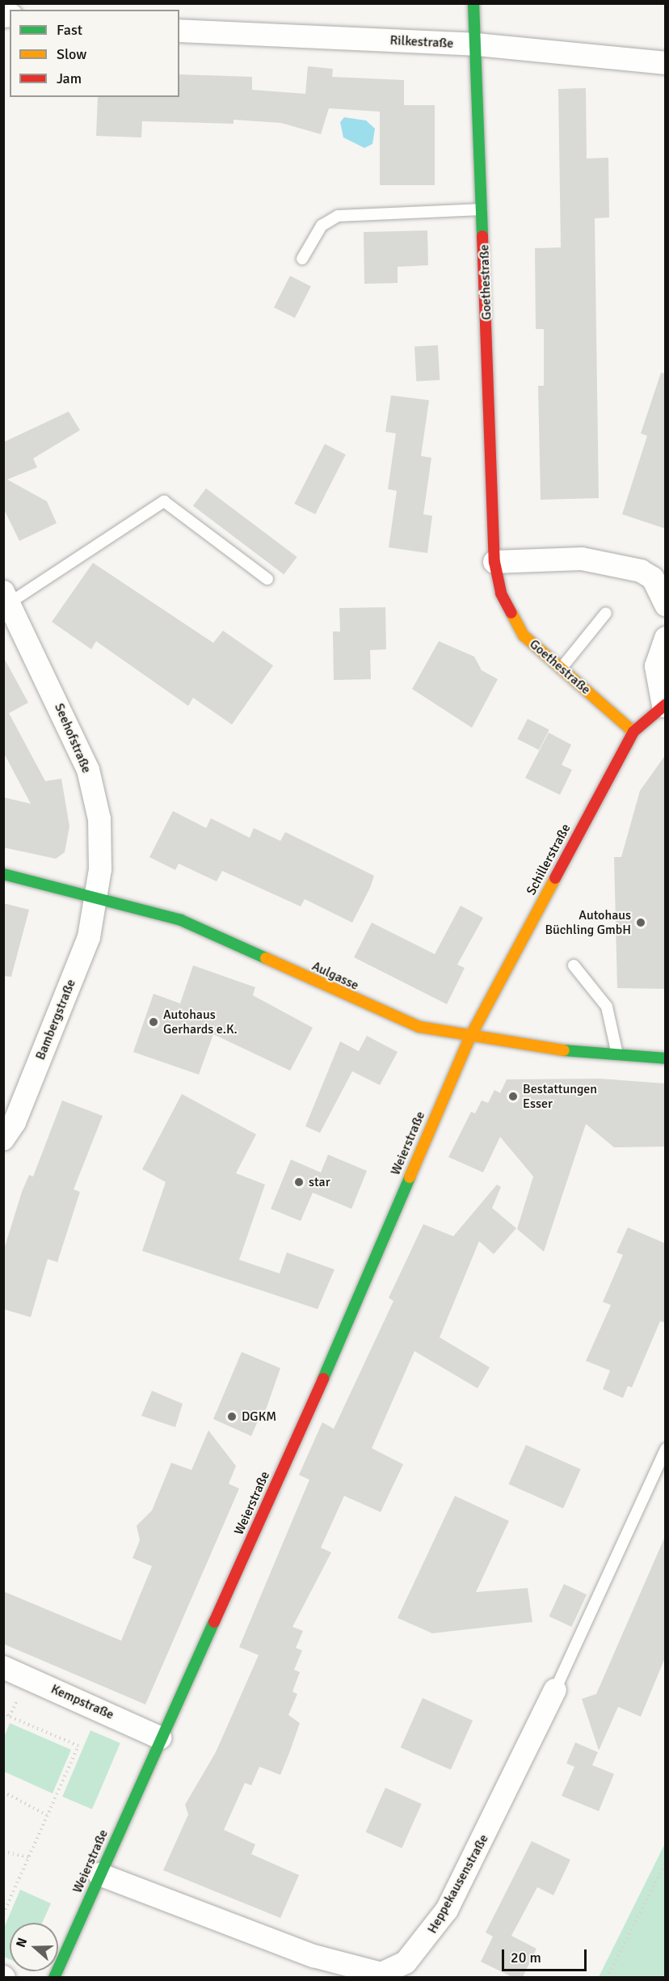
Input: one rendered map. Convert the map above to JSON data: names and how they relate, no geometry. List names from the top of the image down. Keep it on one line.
{"streets":{"street":["Rilkestraße","Goethestraße","Seehofstraße","Schillerstraße","Aulgasse","Bambergstraße","Weierstraße","Kempstraße","Heppekausenstraße"]},"crossings":[["Rilkestraße","Goethestraße"],["Goethestraße","Schillerstraße"],["Seehofstraße","Aulgasse"],["Seehofstraße","Bambergstraße"],["Schillerstraße","Aulgasse"],["Schillerstraße","Weierstraße"],["Aulgasse","Bambergstraße"],["Aulgasse","Weierstraße"],["Weierstraße","Kempstraße"],["Weierstraße","Heppekausenstraße"]],"places":["Autohaus Büchling GmbH","Autohaus Gerhards e.K.","Bestattungen Esser","star","DGKM"],"legend":["Fast","Slow","Jam"],"scale_bar":"20 m","north":"left"}
